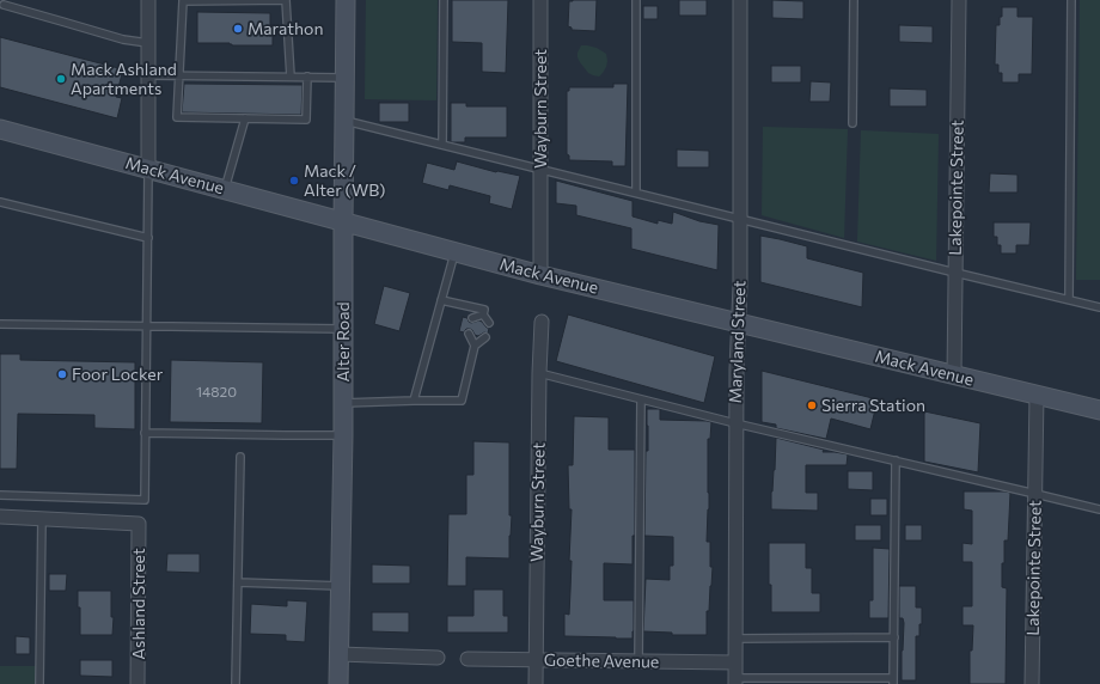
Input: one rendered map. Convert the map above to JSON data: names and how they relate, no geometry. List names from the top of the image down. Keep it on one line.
{"streets":{"main road":["Mack Avenue","Alter Road"],"street":["Wayburn Street","Lakepointe Street","Maryland Street","Ashland Street","Goethe Avenue"]},"crossings":[["Wayburn Street","Mack Avenue"],["Wayburn Street","Goethe Avenue"],["Mack Avenue","Lakepointe Street"],["Mack Avenue","Alter Road"],["Mack Avenue","Maryland Street"],["Maryland Street","Goethe Avenue"]],"places":["Marathon","Mack Ashland Apartments","Mack / Alter (WB)","Foor Locker","Sierra Station"],"house_numbers":["14820"]}
